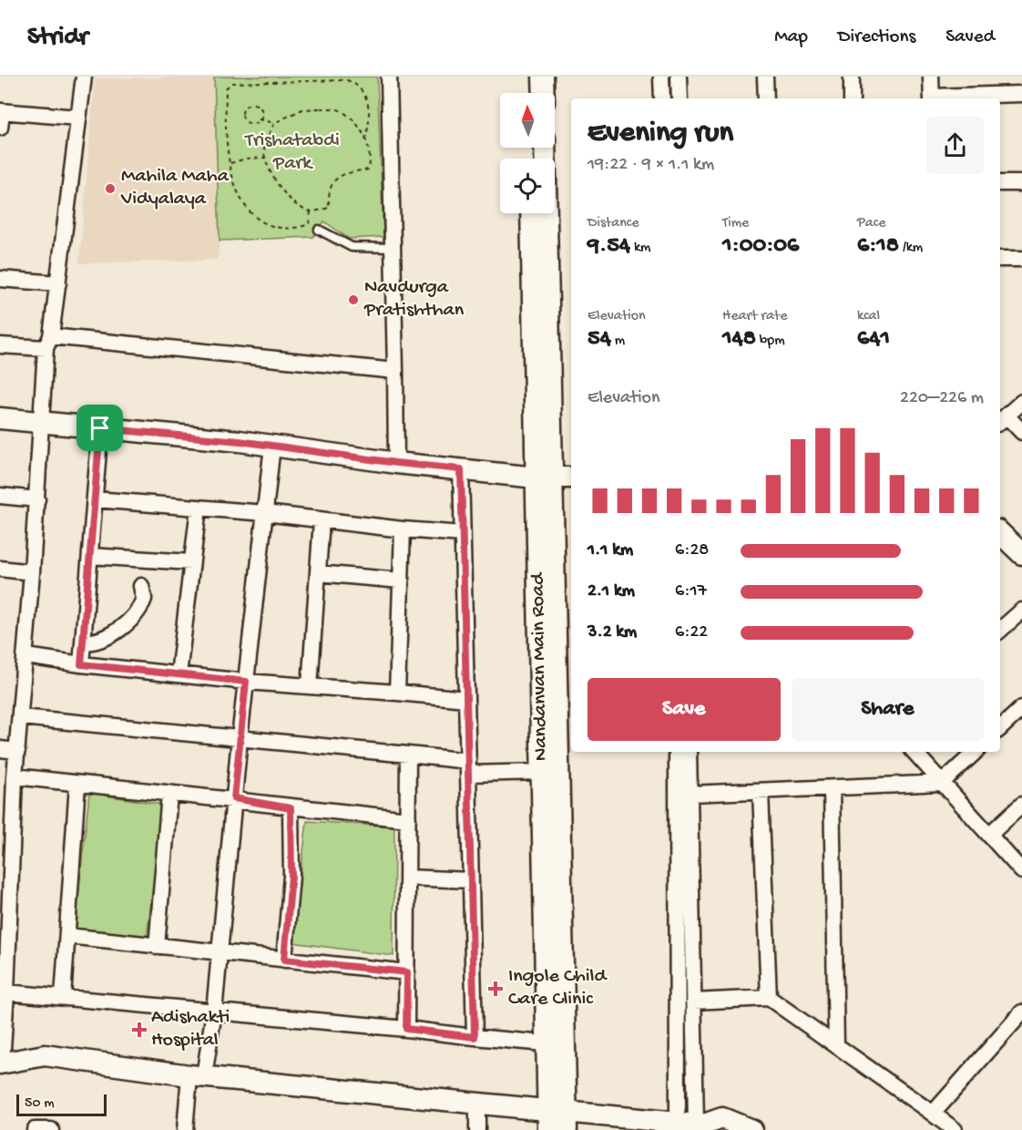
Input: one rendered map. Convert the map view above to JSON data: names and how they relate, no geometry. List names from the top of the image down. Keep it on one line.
{"streets":{"main road":["Nandanvan Main Road"]},"parks":["Trishatabdi Park"],"places":{"other":["Mahila Maha Vidyalaya","Navdurga Pratishthan"],"health":["Ingole Child Care Clinic","Adishakti Hospital"]},"scale_bar":"50 m","north":"top","page":{"header":"Stridr","nav":["Map","Directions","Saved"],"heading":["Evening run","19:22 · 9 × 1.1 km"],"stats":[["Distance","9.54 km"],["Time","1:00:06"],["Pace","6:18 /km"],["Elevation","54 m"],["Heart rate","148 bpm"],["kcal","641"]],"chart":["Elevation","220–226 m"],"list":[{"name":"1.1 km","note":"6:28"},{"name":"2.1 km","note":"6:17"},{"name":"3.2 km","note":"6:22"}],"buttons":["Save","Share"],"scale":"50 m"}}
